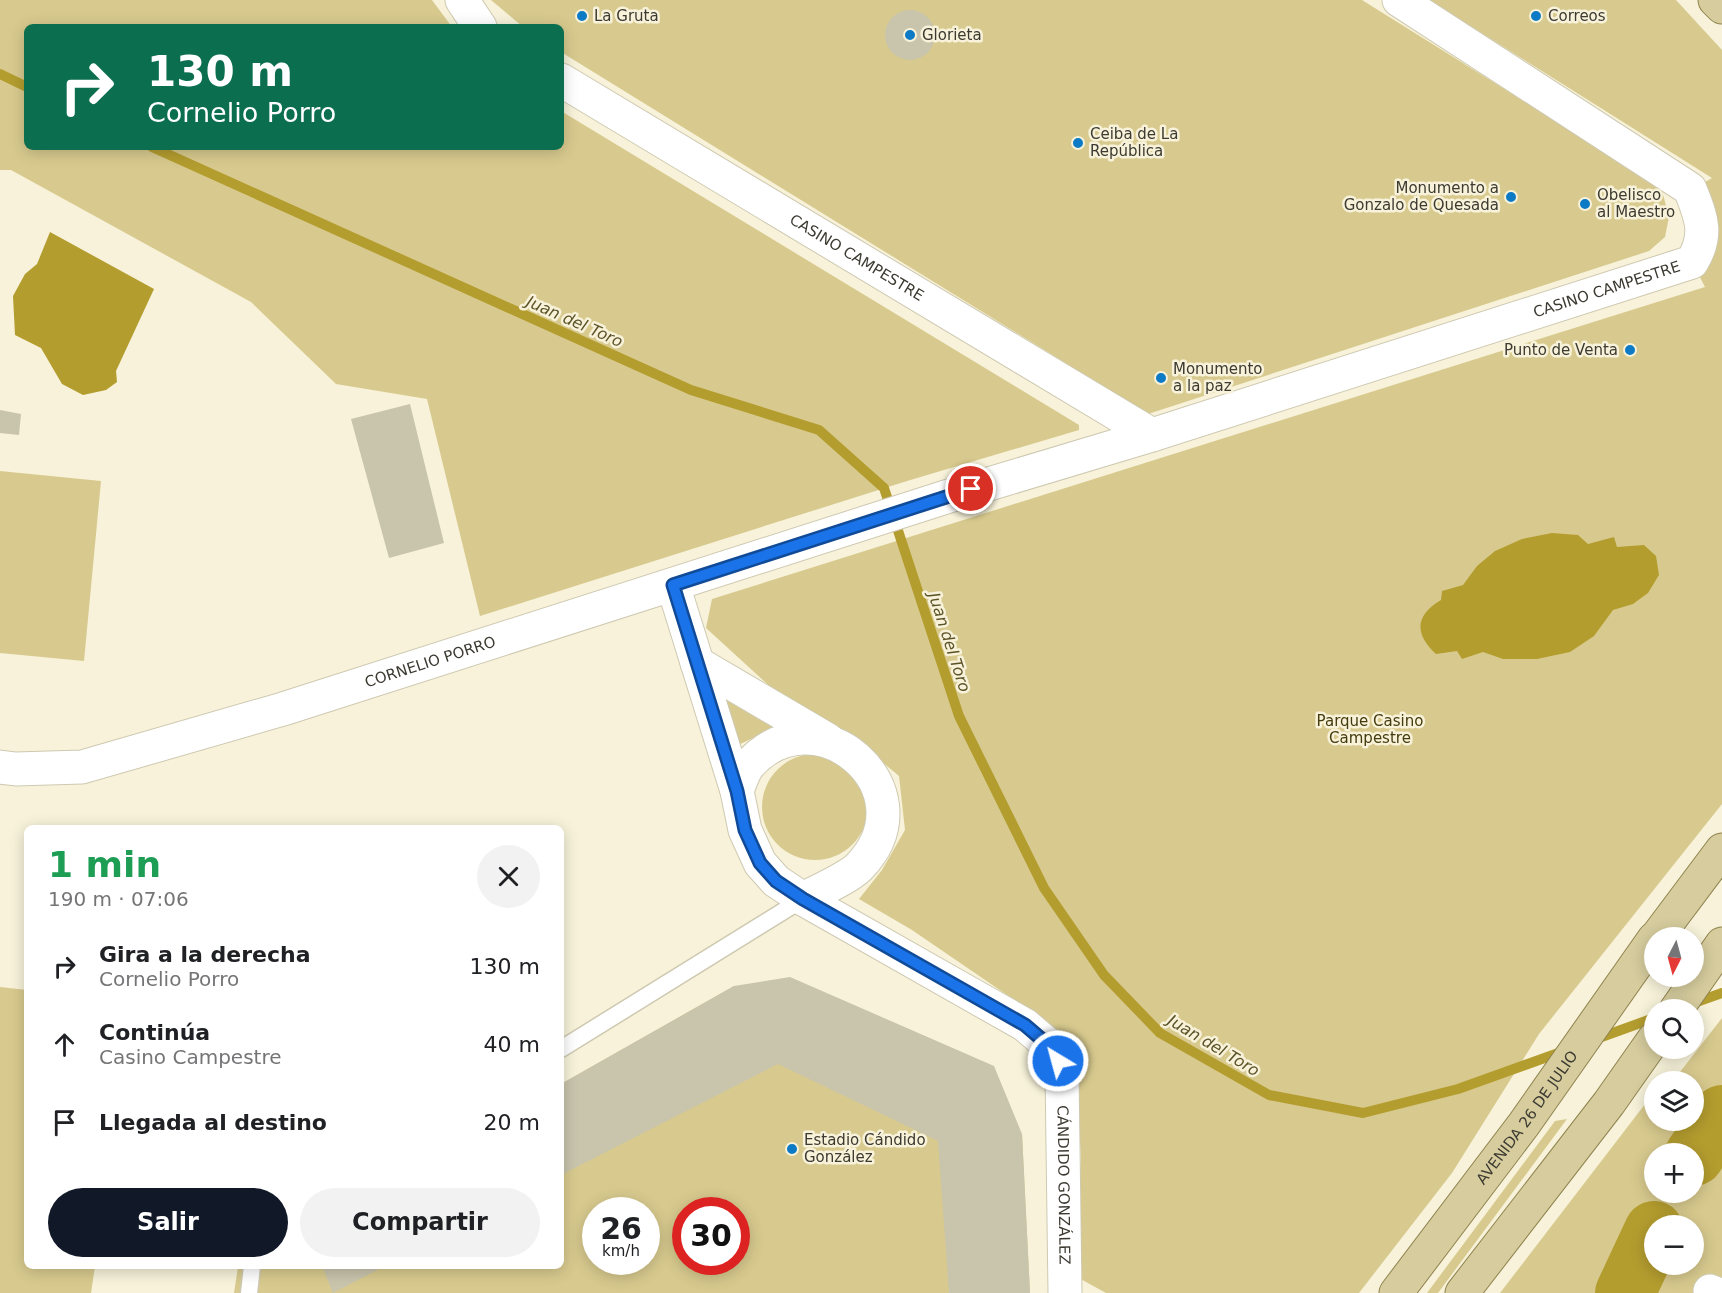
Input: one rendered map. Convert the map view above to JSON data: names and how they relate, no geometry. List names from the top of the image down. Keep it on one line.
{"streets":{"main road":["AVENIDA 26 DE JULIO"],"street":["CASINO CAMPESTRE","CORNELIO PORRO","CÁNDIDO GONZÁLEZ"]},"crossings":[["CASINO CAMPESTRE","CORNELIO PORRO"],["CORNELIO PORRO","CÁNDIDO GONZÁLEZ"]],"water":["Juan del Toro"],"parks":["Parque Casino Campestre"],"places":["La Gruta","Correos","Glorieta","Ceiba de La República","Monumento a Gonzalo de Quesada","Obelisco al Maestro","Punto de Venta","Monumento a la paz","Estadio Cándido González"],"north":"bottom","page":{"turn":["130 m","Cornelio Porro"],"heading":["1 min","190 m · 07:06"],"map_buttons":["+","−"],"list":[{"name":"Gira a la derecha","note":"Cornelio Porro","value":"130 m"},{"name":"Continúa","note":"Casino Campestre","value":"40 m"},{"name":"Llegada al destino","value":"20 m"}],"buttons":["Salir","Compartir"],"speed":"26 km/h","limit":"30"}}
